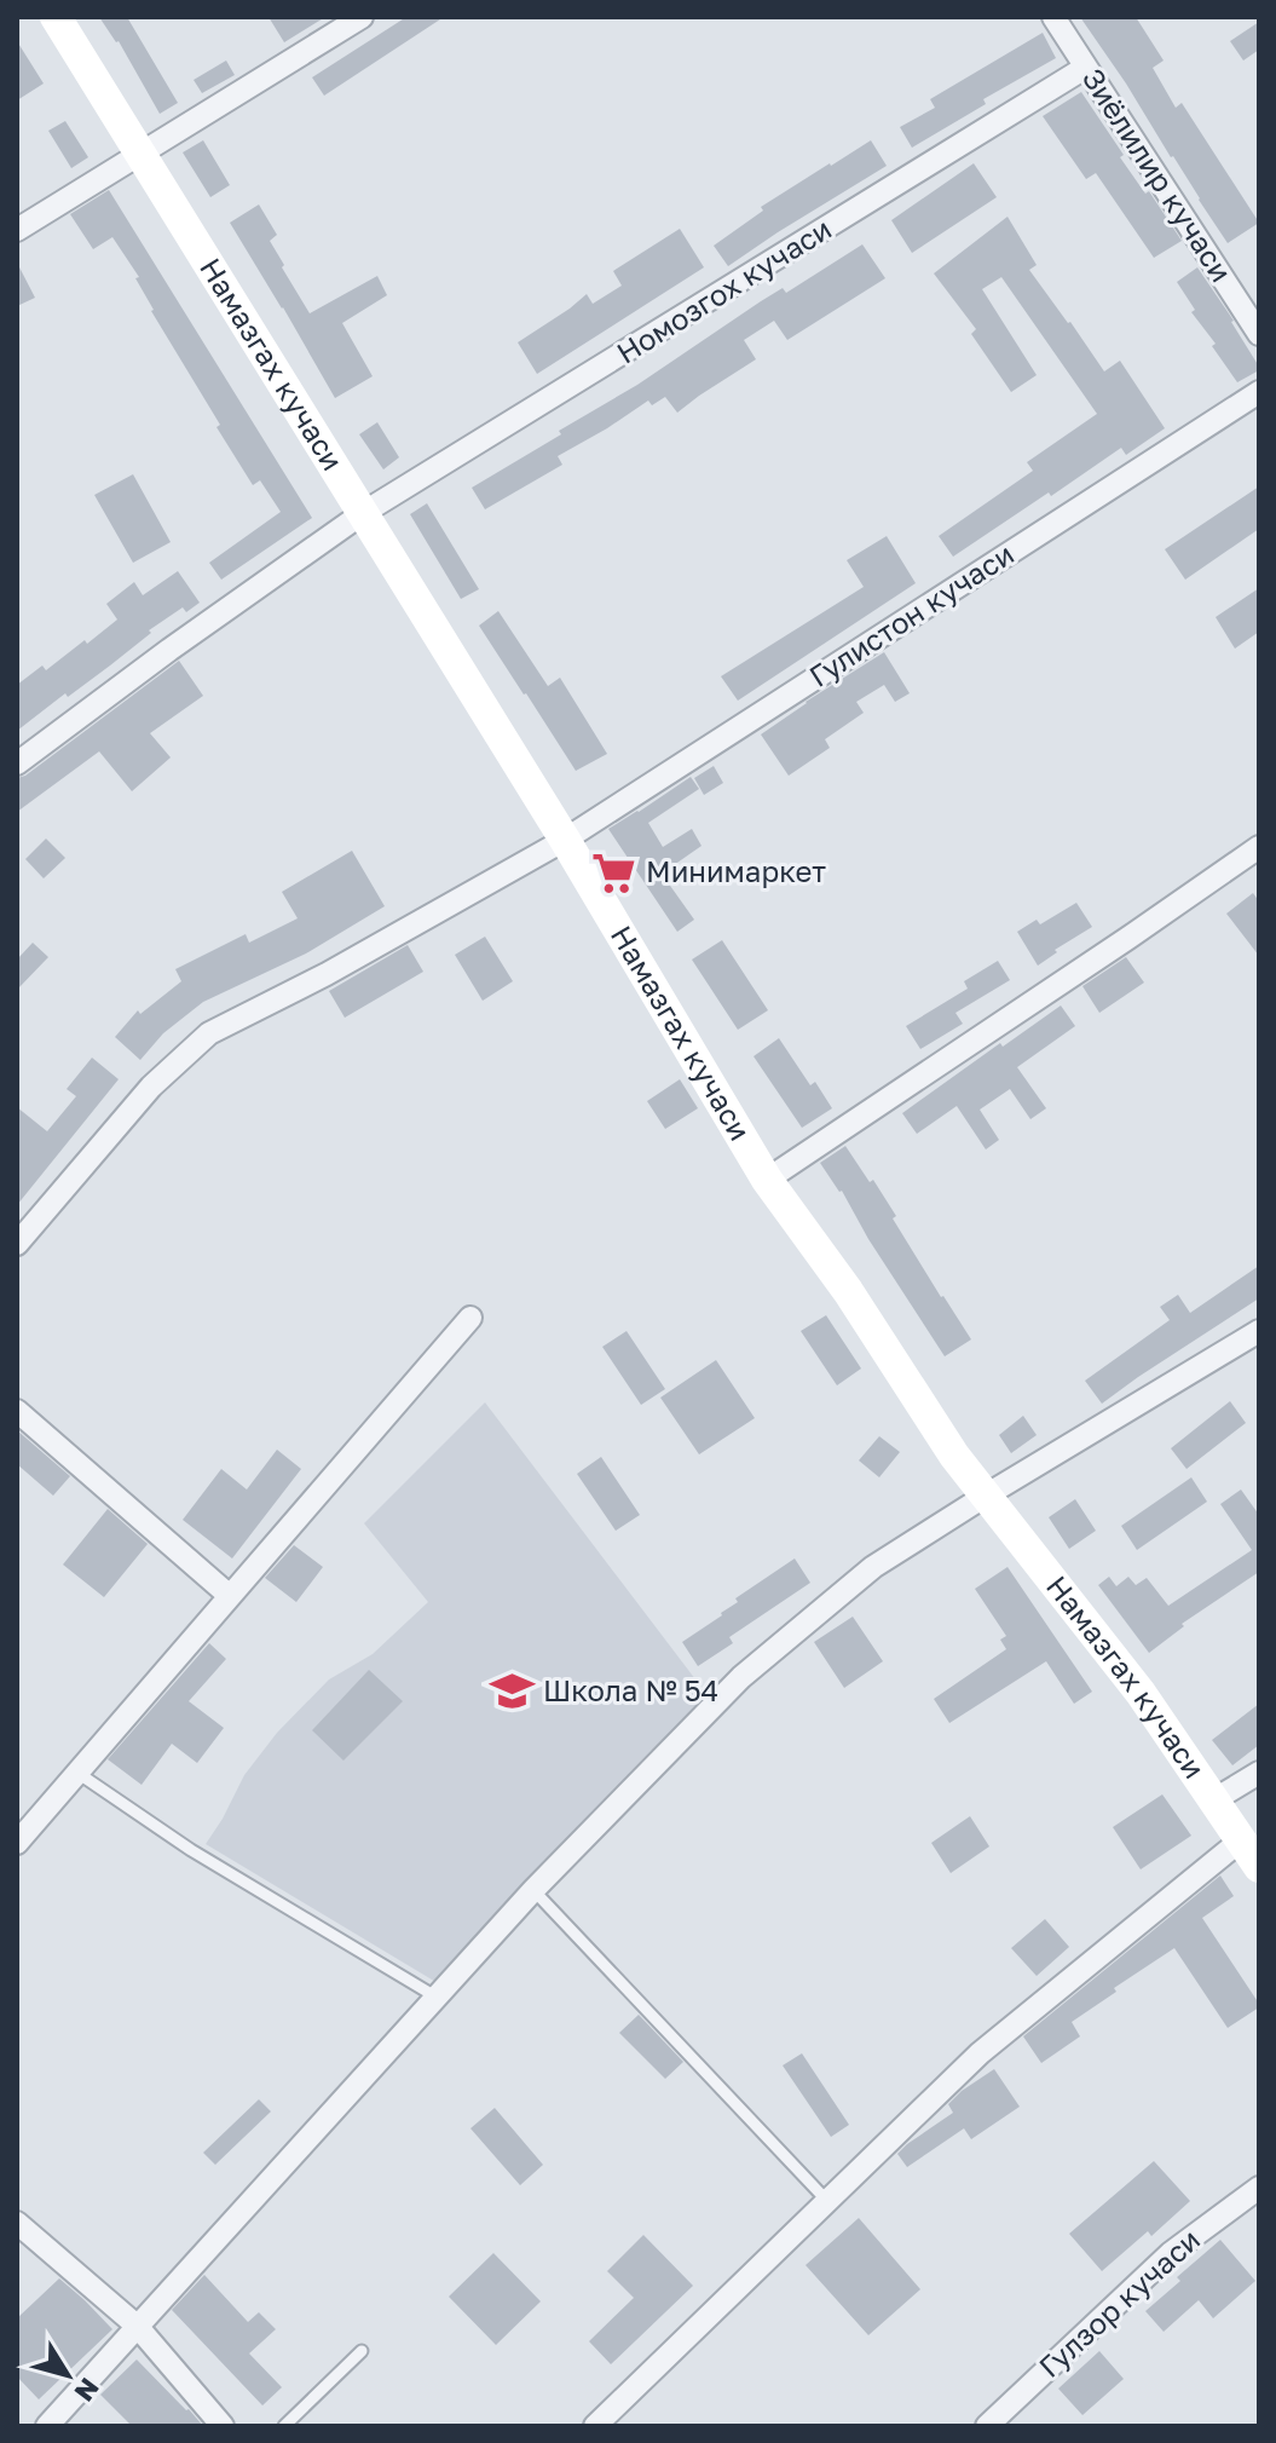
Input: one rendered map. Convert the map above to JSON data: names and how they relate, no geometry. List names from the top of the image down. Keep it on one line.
{"streets":{"street":["Зиёлилир кучаси","Номозгох кучаси","Намазгах кучаси","Гулистон кучаси","Гулзор кучаси"]},"crossings":[["Зиёлилир кучаси","Номозгох кучаси"],["Номозгох кучаси","Намазгах кучаси"],["Намазгах кучаси","Гулистон кучаси"]],"places":{"supermarket":["Минимаркет"],"school or university":["Школа № 54"]},"north":"bottom right"}
